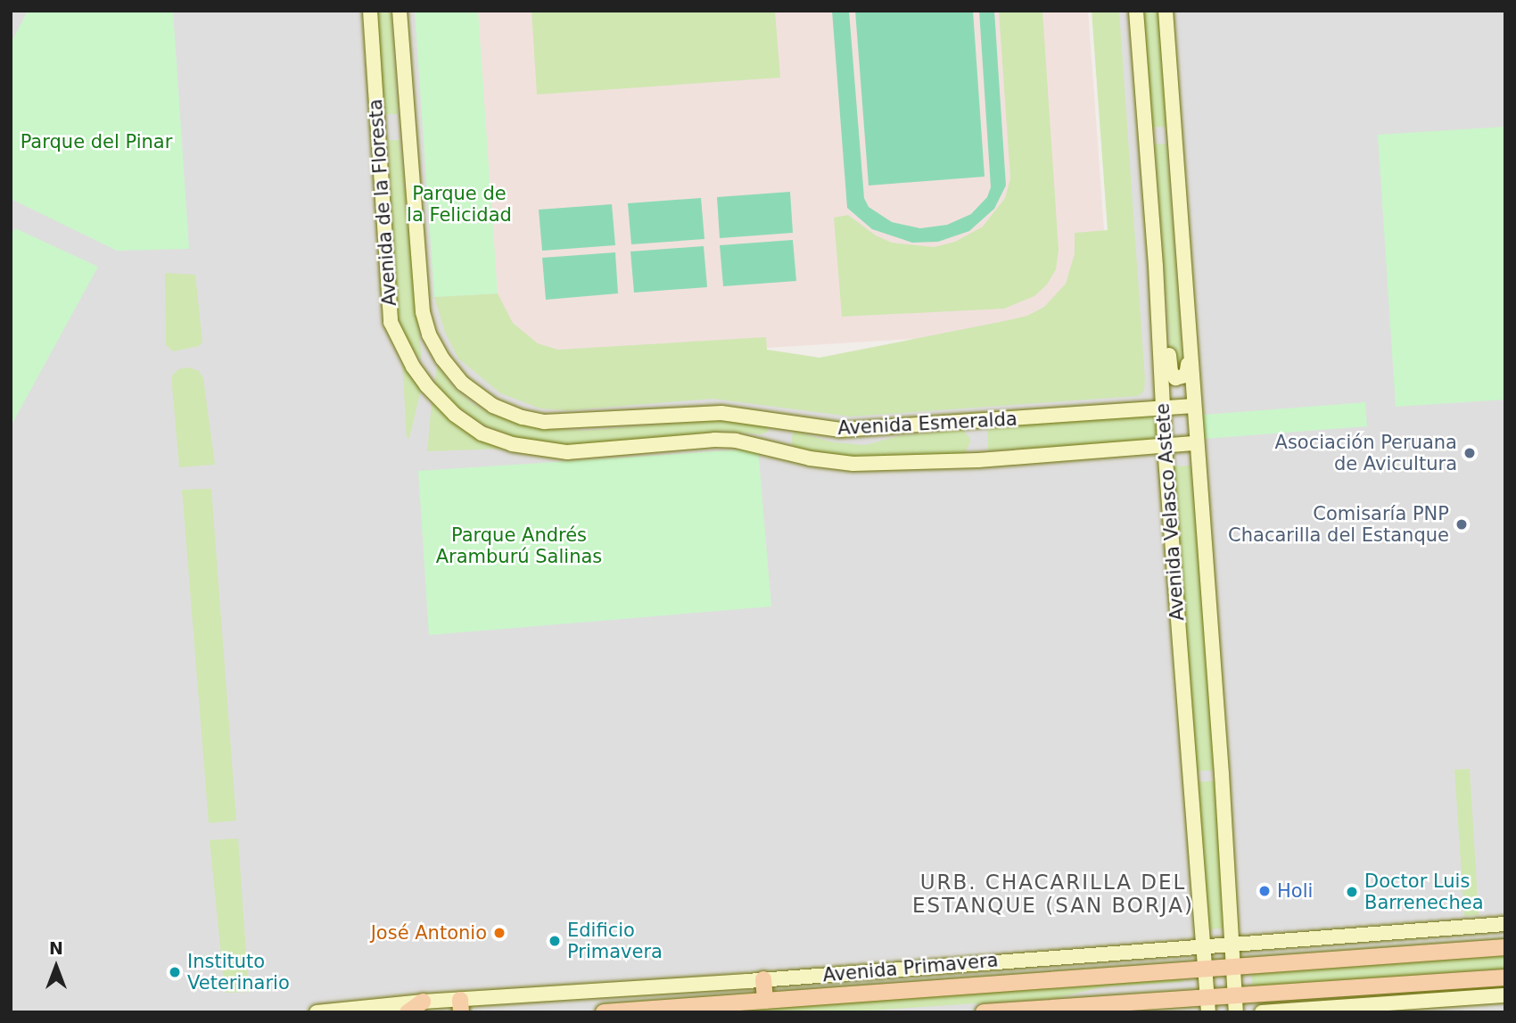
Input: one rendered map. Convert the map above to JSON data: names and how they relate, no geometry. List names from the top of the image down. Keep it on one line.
{"streets":{"main road":["Avenida de la Floresta","Avenida Esmeralda","Avenida Velasco Astete","Avenida Primavera"]},"crossings":[["Avenida de la Floresta","Avenida Esmeralda"],["Avenida Esmeralda","Avenida Velasco Astete"],["Avenida Velasco Astete","Avenida Primavera"]],"districts":["URB. CHACARILLA DEL ESTANQUE (SAN BORJA)"],"parks":["Parque del Pinar","Parque de la Felicidad","Parque Andrés Aramburú Salinas"],"places":["Asociación Peruana de Avicultura","Comisaría PNP Chacarilla del Estanque","Holi","Doctor Luis Barrenechea","José Antonio","Edificio Primavera","Instituto Veterinario"],"north":"top"}
